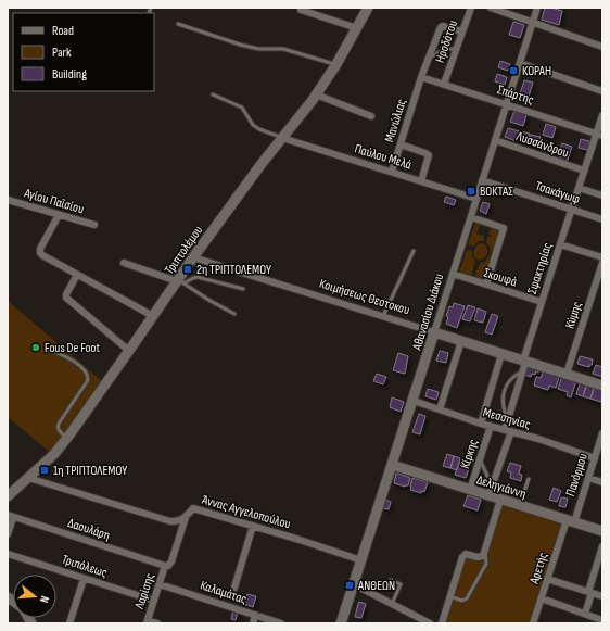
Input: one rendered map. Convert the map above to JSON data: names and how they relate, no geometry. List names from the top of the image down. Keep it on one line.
{"streets":{"street":["Ηροδότου","Σπάρτης","Μανώλιας","Λυσσάνδρου","Παύλου Μελά","Τσακάγωφ","Αγίου Παϊσίου","Τριπτολέμου","Σφακτηρίας","Σκουφά","Κοιμήσεως Θεοτοκου","Αθανασίου Διάκου","Κύμης","Μεσσηνίας","Κίρκης","Πανόρμου","Δεληγιάννη","Άννας Αγγελοπούλου","Δαουλάρη","Τριπόλεως","Αρετής","Λαρίσης","Καλαμάτας"]},"crossings":[["Ηροδότου","Σπάρτης"],["Ηροδότου","Μανώλιας"],["Σπάρτης","Μανώλιας"],["Σπάρτης","Σφακτηρίας"],["Σπάρτης","Αθανασίου Διάκου"],["Μανώλιας","Παύλου Μελά"],["Λυσσάνδρου","Σφακτηρίας"],["Λυσσάνδρου","Αθανασίου Διάκου"],["Παύλου Μελά","Τριπτολέμου"],["Παύλου Μελά","Αθανασίου Διάκου"],["Τσακάγωφ","Σφακτηρίας"],["Τσακάγωφ","Αθανασίου Διάκου"],["Τριπτολέμου","Κοιμήσεως Θεοτοκου"],["Τριπτολέμου","Άννας Αγγελοπούλου"],["Σφακτηρίας","Σκουφά"],["Σφακτηρίας","Κοιμήσεως Θεοτοκου"],["Σφακτηρίας","Μεσσηνίας"],["Σφακτηρίας","Δεληγιάννη"],["Σκουφά","Αθανασίου Διάκου"],["Κοιμήσεως Θεοτοκου","Αθανασίου Διάκου"],["Κοιμήσεως Θεοτοκου","Κύμης"],["Αθανασίου Διάκου","Μεσσηνίας"],["Αθανασίου Διάκου","Δεληγιάννη"],["Αθανασίου Διάκου","Άννας Αγγελοπούλου"],["Μεσσηνίας","Κίρκης"],["Μεσσηνίας","Πανόρμου"],["Κίρκης","Δεληγιάννη"],["Πανόρμου","Δεληγιάννη"],["Πανόρμου","Αρετής"],["Δεληγιάννη","Αρετής"],["Άννας Αγγελοπούλου","Λαρίσης"],["Δαουλάρη","Λαρίσης"],["Τριπόλεως","Λαρίσης"],["Λαρίσης","Καλαμάτας"]],"places":{"transit":["ΚΟΡΑΗ","ΒΟΚΤΑΣ","2η ΤΡΙΠΤΟΛΕΜΟΥ","1η ΤΡΙΠΤΟΛΕΜΟΥ","ΑΝΘΕΩΝ"],"other":["Fous De Foot"]},"legend":["Road","Park","Building"],"north":"right"}
